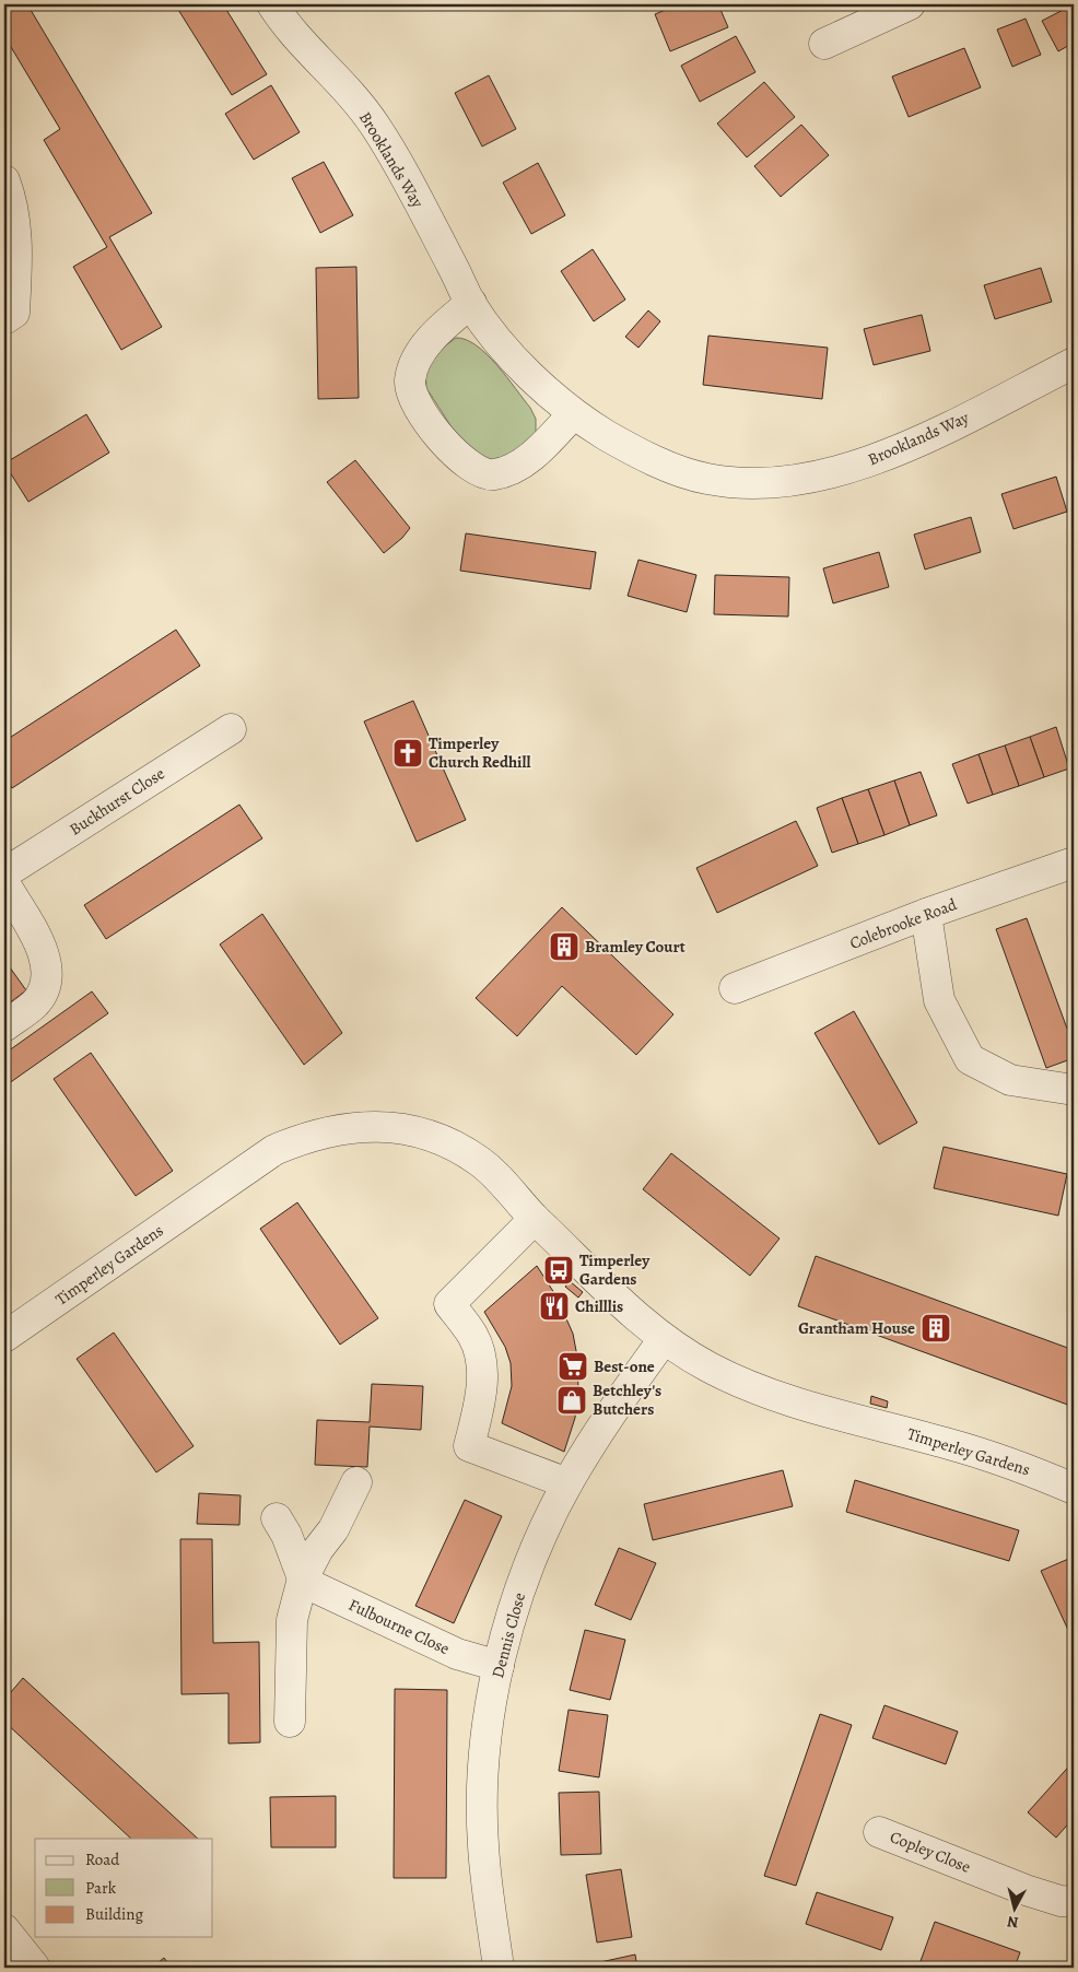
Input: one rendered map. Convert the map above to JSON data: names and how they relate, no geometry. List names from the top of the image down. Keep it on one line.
{"streets":{"street":["Brooklands Way","Buckhurst Close","Colebrooke Road","Timperley Gardens","Fulbourne Close","Dennis Close","Copley Close"]},"crossings":[["Timperley Gardens","Dennis Close"],["Fulbourne Close","Dennis Close"]],"places":{"church":["Timperley Church Redhill"],"building":["Bramley Court","Grantham House"],"bus stop":["Timperley Gardens"],"restaurant":["Chilllis"],"supermarket":["Best-one"],"shop":["Betchley's Butchers"]},"legend":["Road","Park","Building"],"north":"bottom"}
